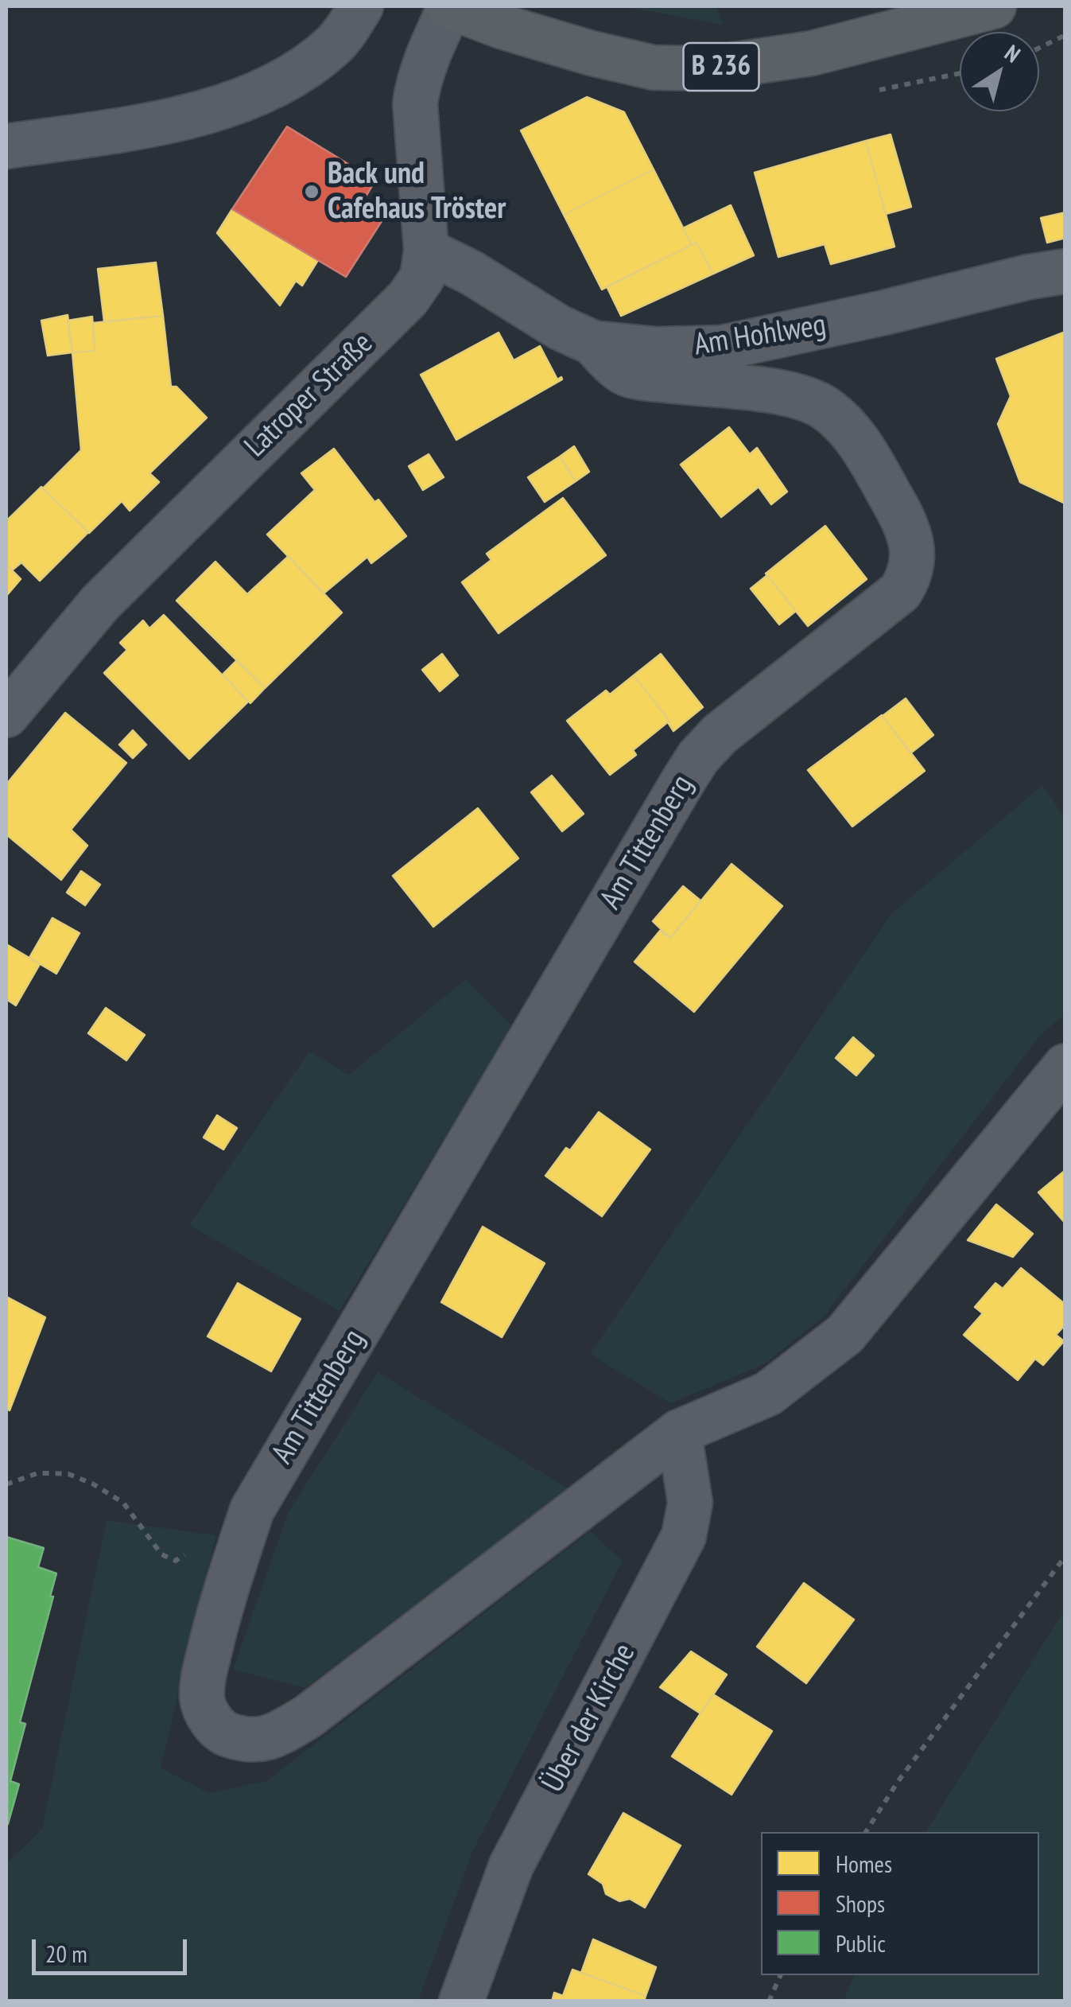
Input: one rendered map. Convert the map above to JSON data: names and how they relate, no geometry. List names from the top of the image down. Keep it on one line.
{"streets":{"main road":["B 236"],"street":["Am Hohlweg","Latroper Straße","Am Tittenberg","Über der Kirche"]},"crossings":[["B 236","Latroper Straße"],["Am Hohlweg","Latroper Straße"],["Am Hohlweg","Am Tittenberg"],["Am Tittenberg","Über der Kirche"]],"places":["Back und Cafehaus Tröster"],"legend":["Homes","Shops","Public"],"scale_bar":"20 m","north":"top right"}
